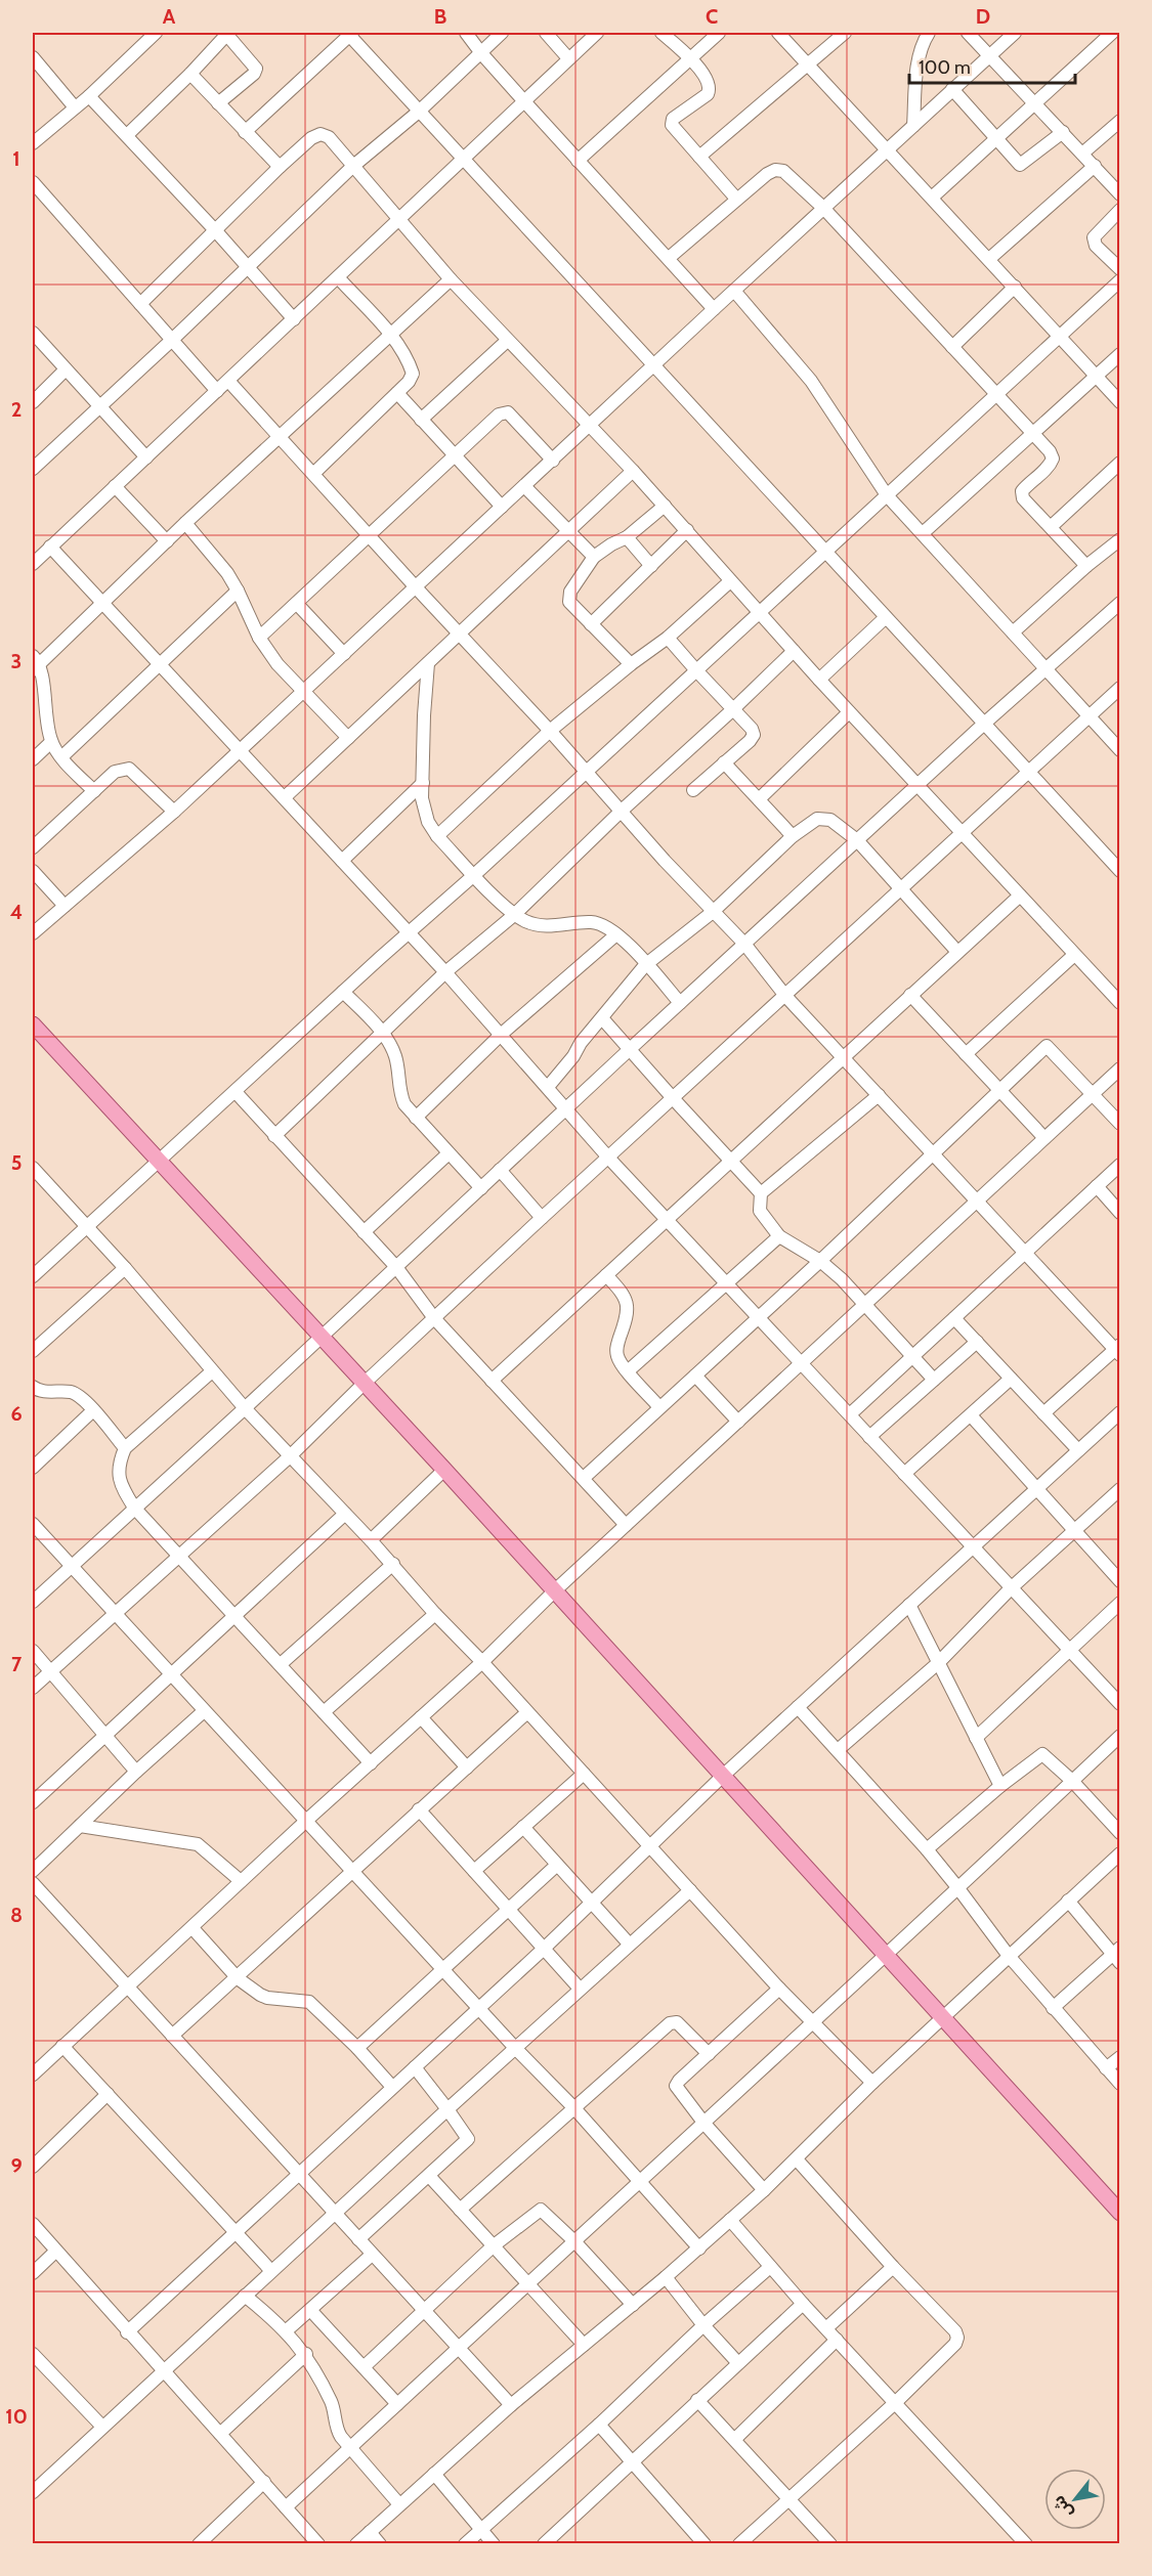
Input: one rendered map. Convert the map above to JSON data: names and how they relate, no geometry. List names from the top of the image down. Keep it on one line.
{"scale_bar":"100 m","north":"bottom left","grid":{"columns":["A","B","C","D"],"rows":["1","2","3","4","5","6","7","8","9","10"]}}
